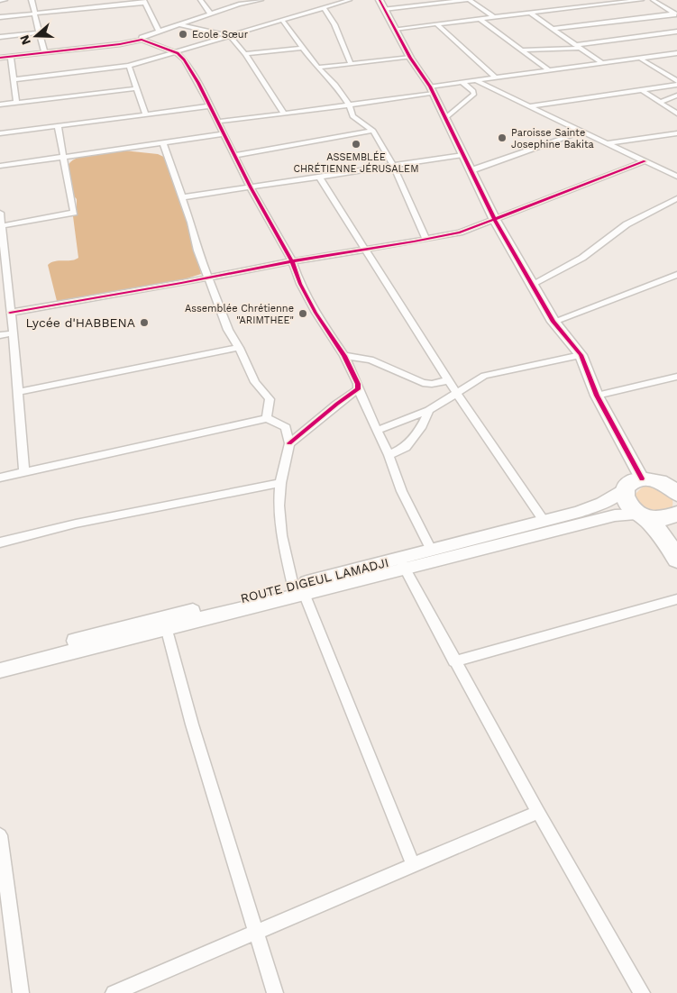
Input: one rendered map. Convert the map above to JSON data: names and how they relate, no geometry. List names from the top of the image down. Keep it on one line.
{"streets":{"street":["ROUTE DIGEUL LAMADJI"]},"places":["Ecole Sœur","Paroisse Sainte Josephine Bakita","ASSEMBLÉE CHRÉTIENNE JÉRUSALEM","Assemblée Chrétienne \"ARIMTHEE\"","Lycée d'HABBENA"],"north":"left"}
